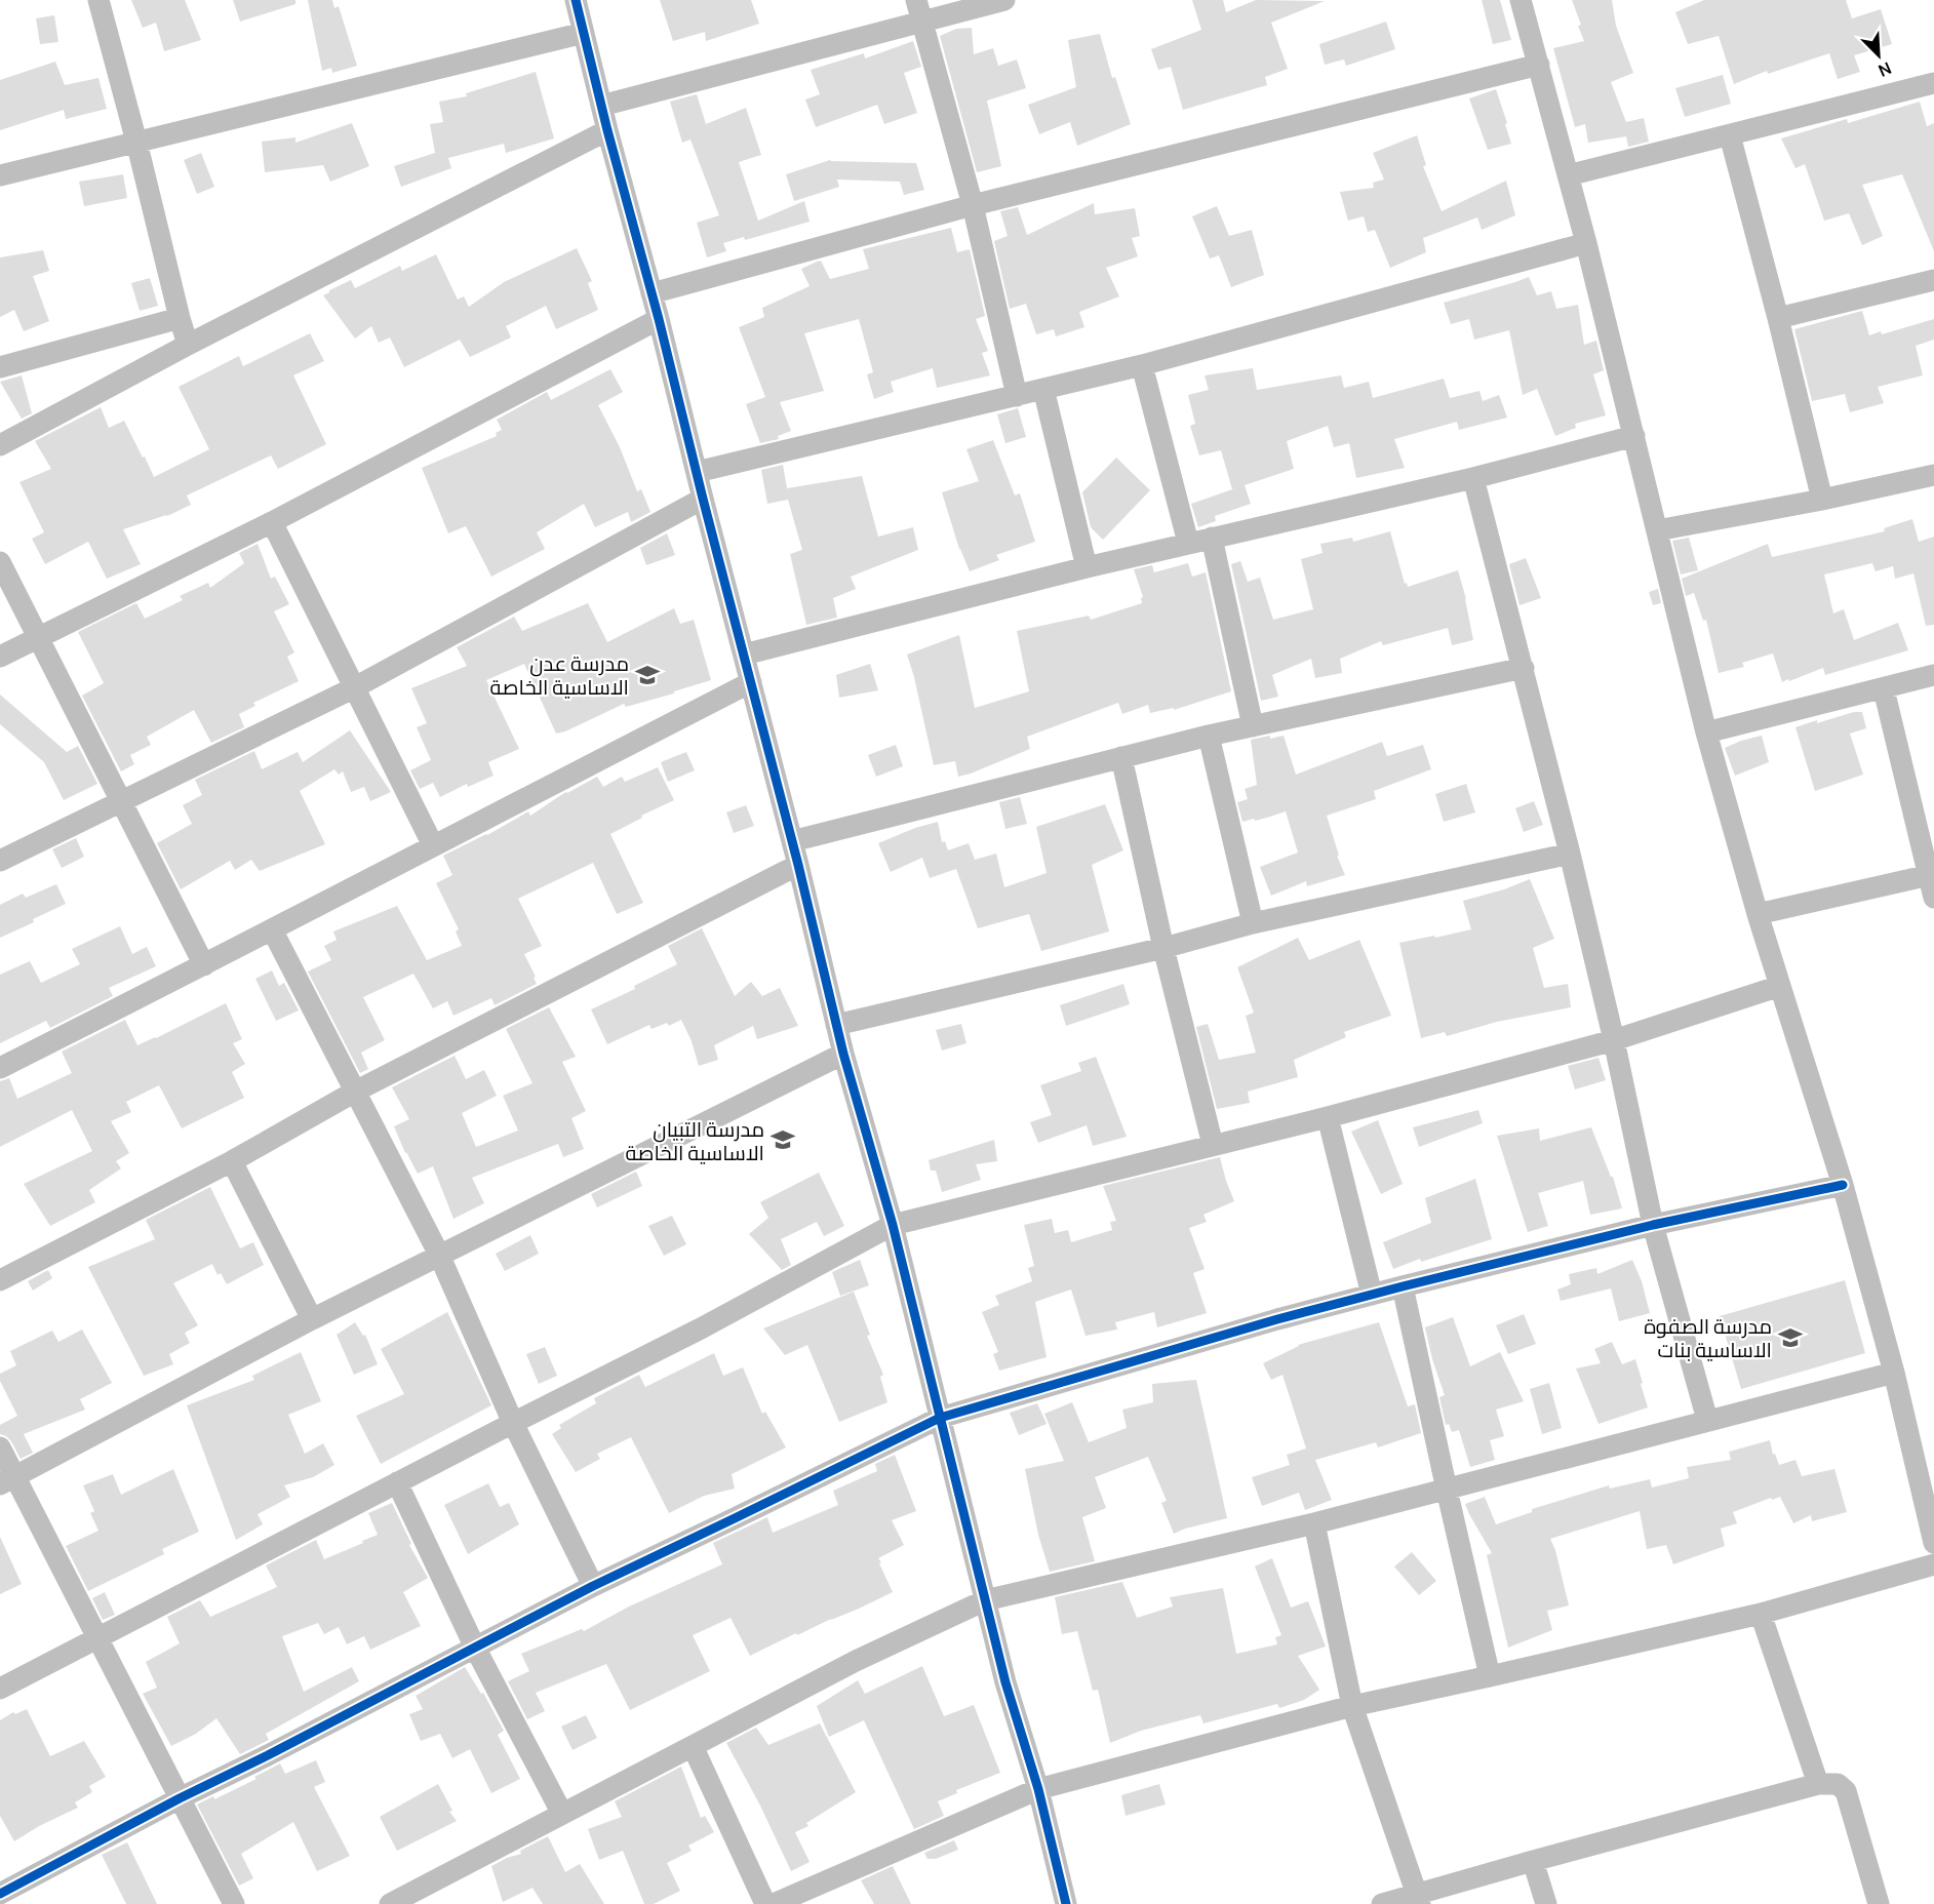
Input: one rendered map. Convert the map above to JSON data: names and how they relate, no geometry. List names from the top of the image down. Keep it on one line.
{"places":{"school or university":["مدرسة عدن الاساسية الخاصة","مدرسة التبيان الاساسية الخاصة","مدرسة الصفوة الاساسية بنات"]},"north":"bottom right"}
